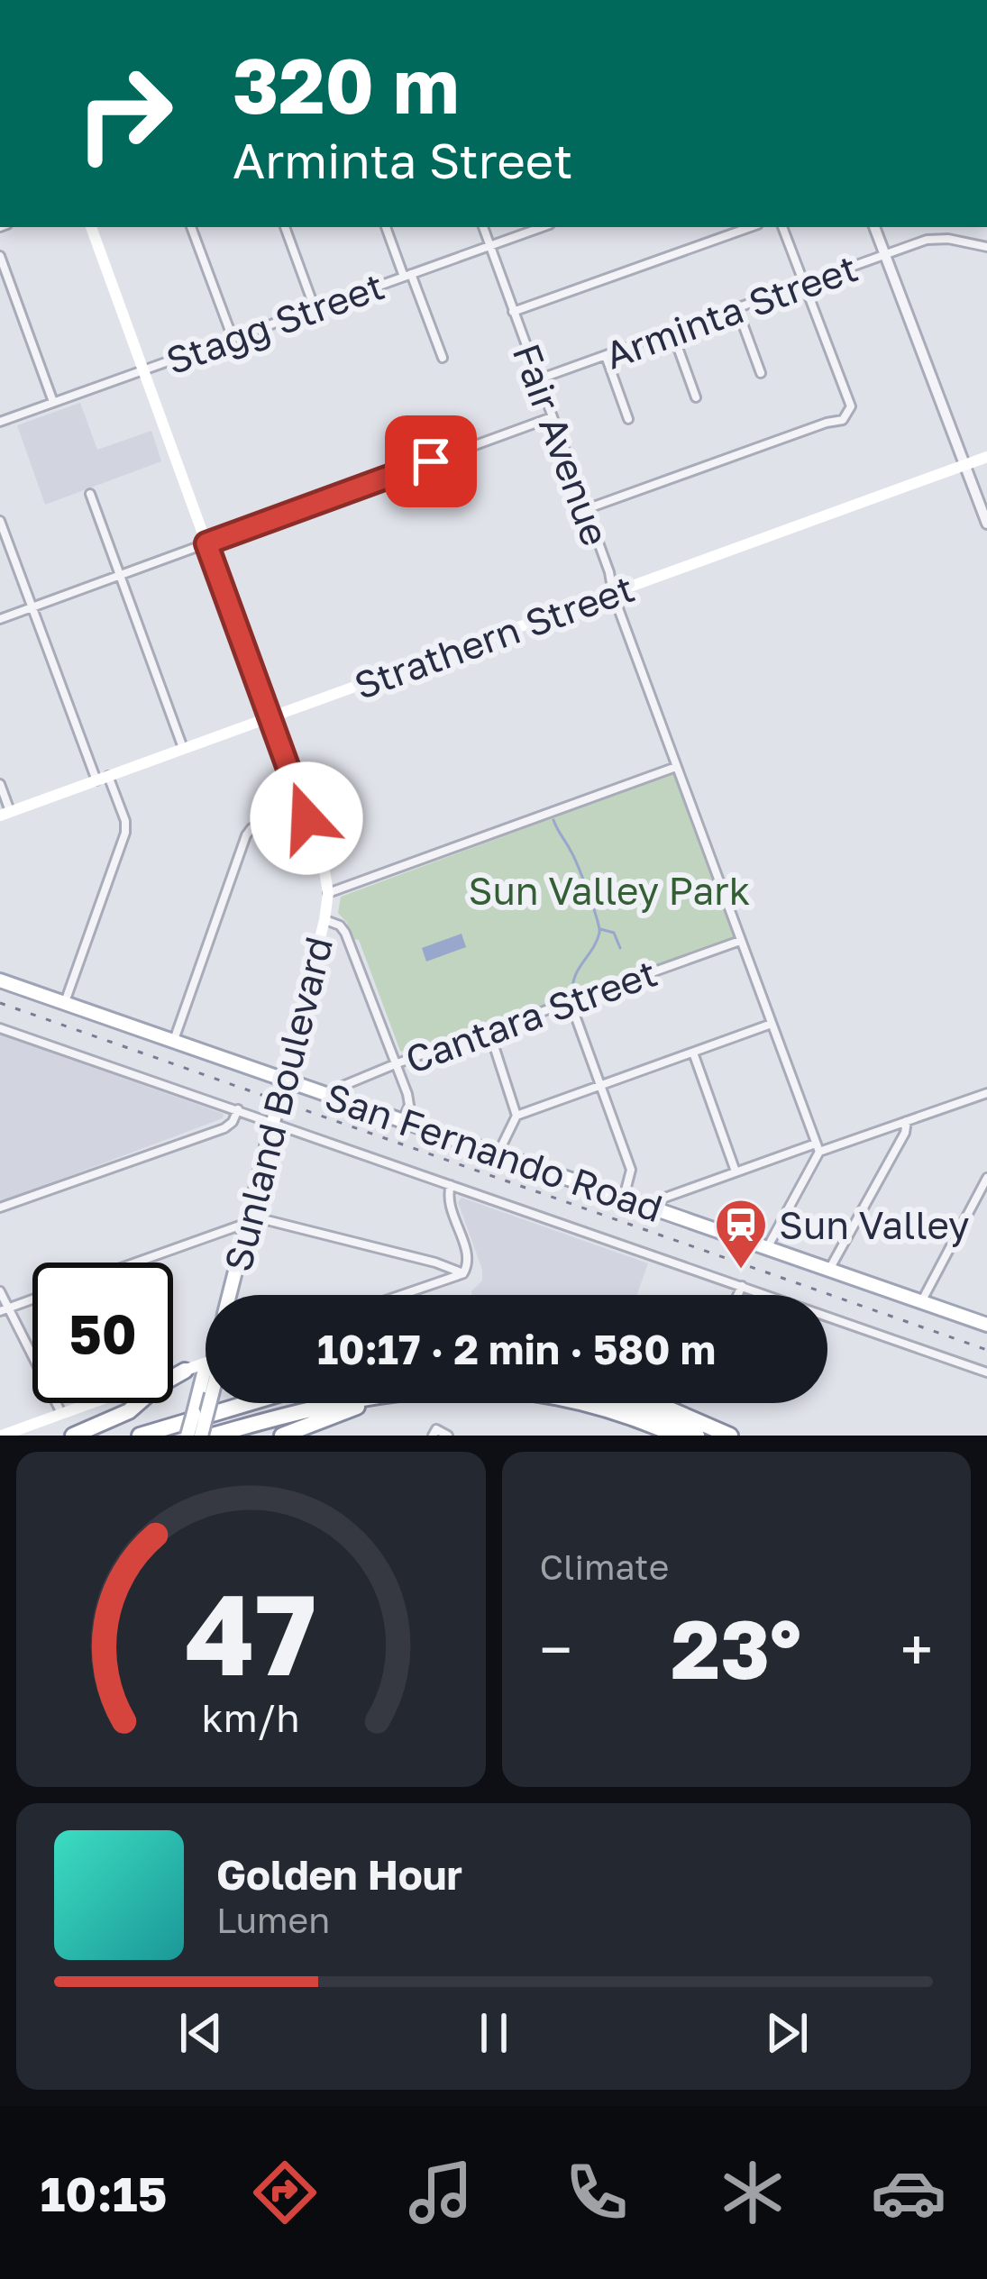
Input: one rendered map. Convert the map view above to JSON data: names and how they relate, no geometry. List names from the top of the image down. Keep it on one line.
{"streets":{"main road":["Strathern Street","Sunland Boulevard","San Fernando Road"],"street":["Arminta Street","Stagg Street","Fair Avenue","Cantara Street"]},"crossings":[["Arminta Street","Fair Avenue"],["Stagg Street","Fair Avenue"],["Fair Avenue","Strathern Street"],["Fair Avenue","Cantara Street"],["Cantara Street","San Fernando Road"],["Sunland Boulevard","San Fernando Road"]],"parks":["Sun Valley Park"],"places":{"station":["Sun Valley"]},"page":{"turn":["320 m","Arminta Street"],"limit":"50","trip":"10:17 · 2 min · 580 m","tile":"Climate","heat":["−","23°","+"],"song":["Golden Hour","Lumen"],"tabs":"10:15","gauge":["47","km/h"]}}
